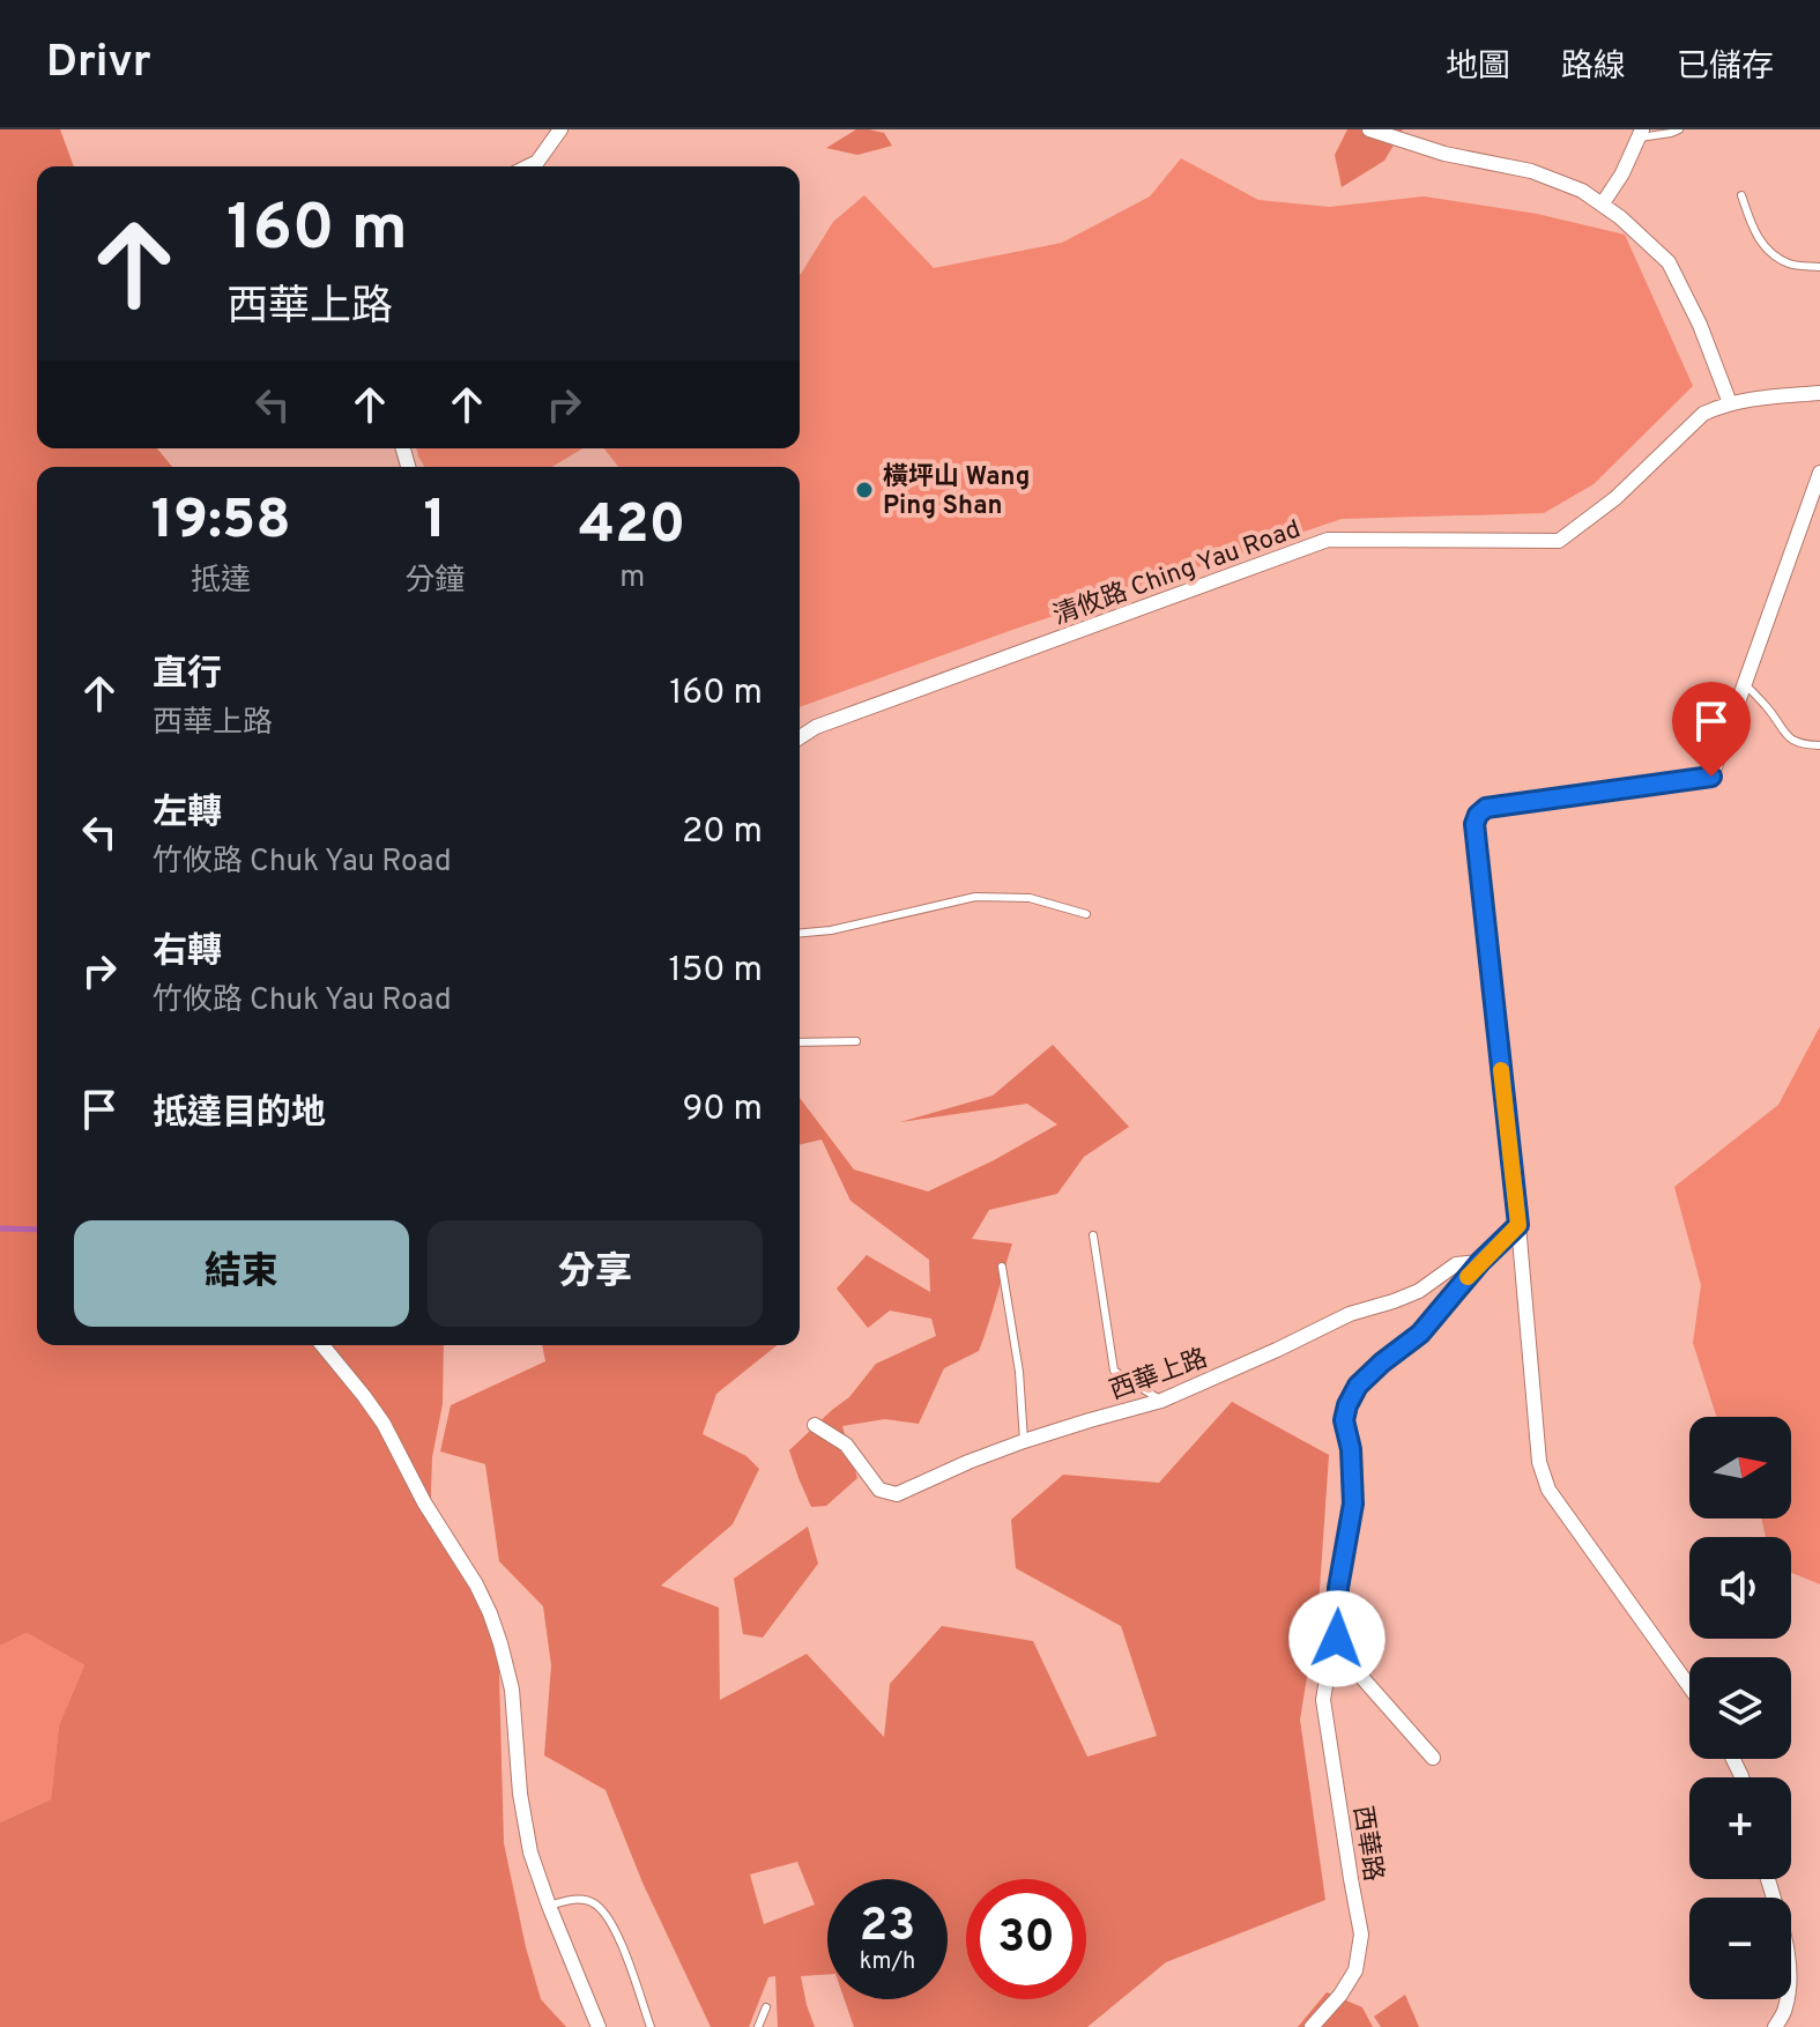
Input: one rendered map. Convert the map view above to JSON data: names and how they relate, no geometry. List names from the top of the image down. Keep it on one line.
{"streets":{"street":["清攸路 Ching Yau Road","西華上路","西華路"]},"places":["橫坪山 Wang Ping Shan"],"north":"right","page":{"header":"Drivr","nav":["地圖","路線","已儲存"],"turn":["160 m","西華上路"],"eta":["19:58","抵達","1","分鐘","420","m"],"list":[{"name":"直行","note":"西華上路","value":"160 m"},{"name":"左轉","note":"竹攸路 Chuk Yau Road","value":"20 m"},{"name":"右轉","note":"竹攸路 Chuk Yau Road","value":"150 m"},{"name":"抵達目的地","value":"90 m"}],"buttons":["結束","分享"],"map_buttons":["+","−"],"speed":"23 km/h","limit":"30"}}
